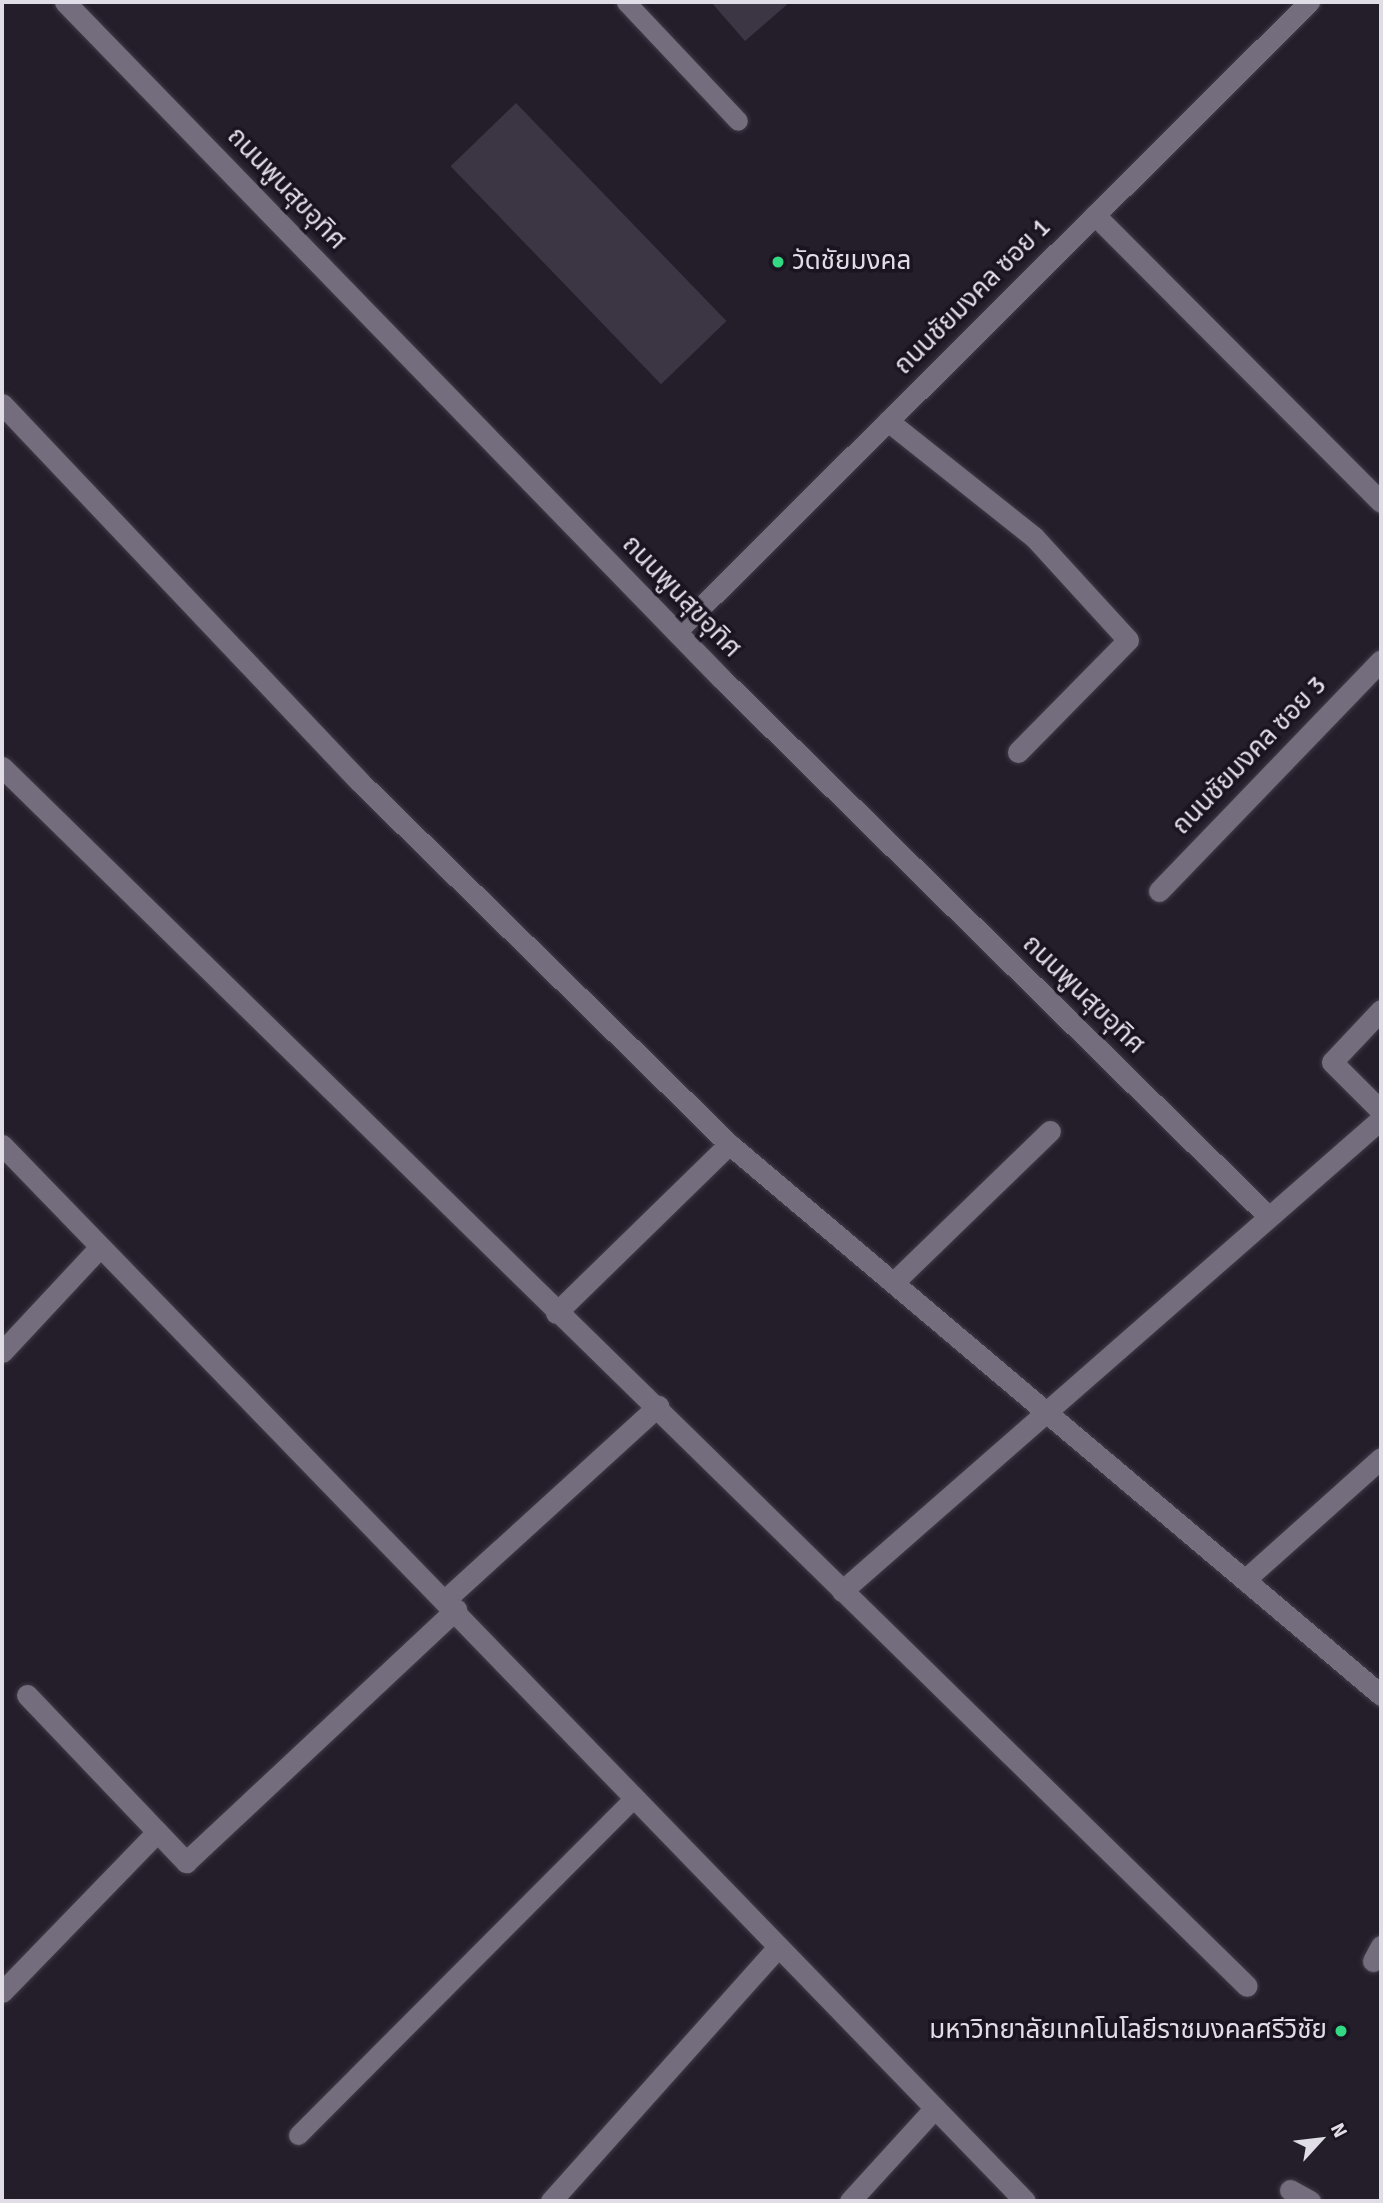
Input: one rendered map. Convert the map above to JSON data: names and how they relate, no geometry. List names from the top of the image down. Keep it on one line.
{"streets":{"street":["ถนนพูนสุขอุทิศ","ถนนชัยมงคล ซอย 1","ถนนชัยมงคล ซอย 3"]},"crossings":[["ถนนพูนสุขอุทิศ","ถนนชัยมงคล ซอย 1"]],"places":["วัดชัยมงคล","มหาวิทยาลัยเทคโนโลยีราชมงคลศรีวิชัย"],"north":"top right"}
